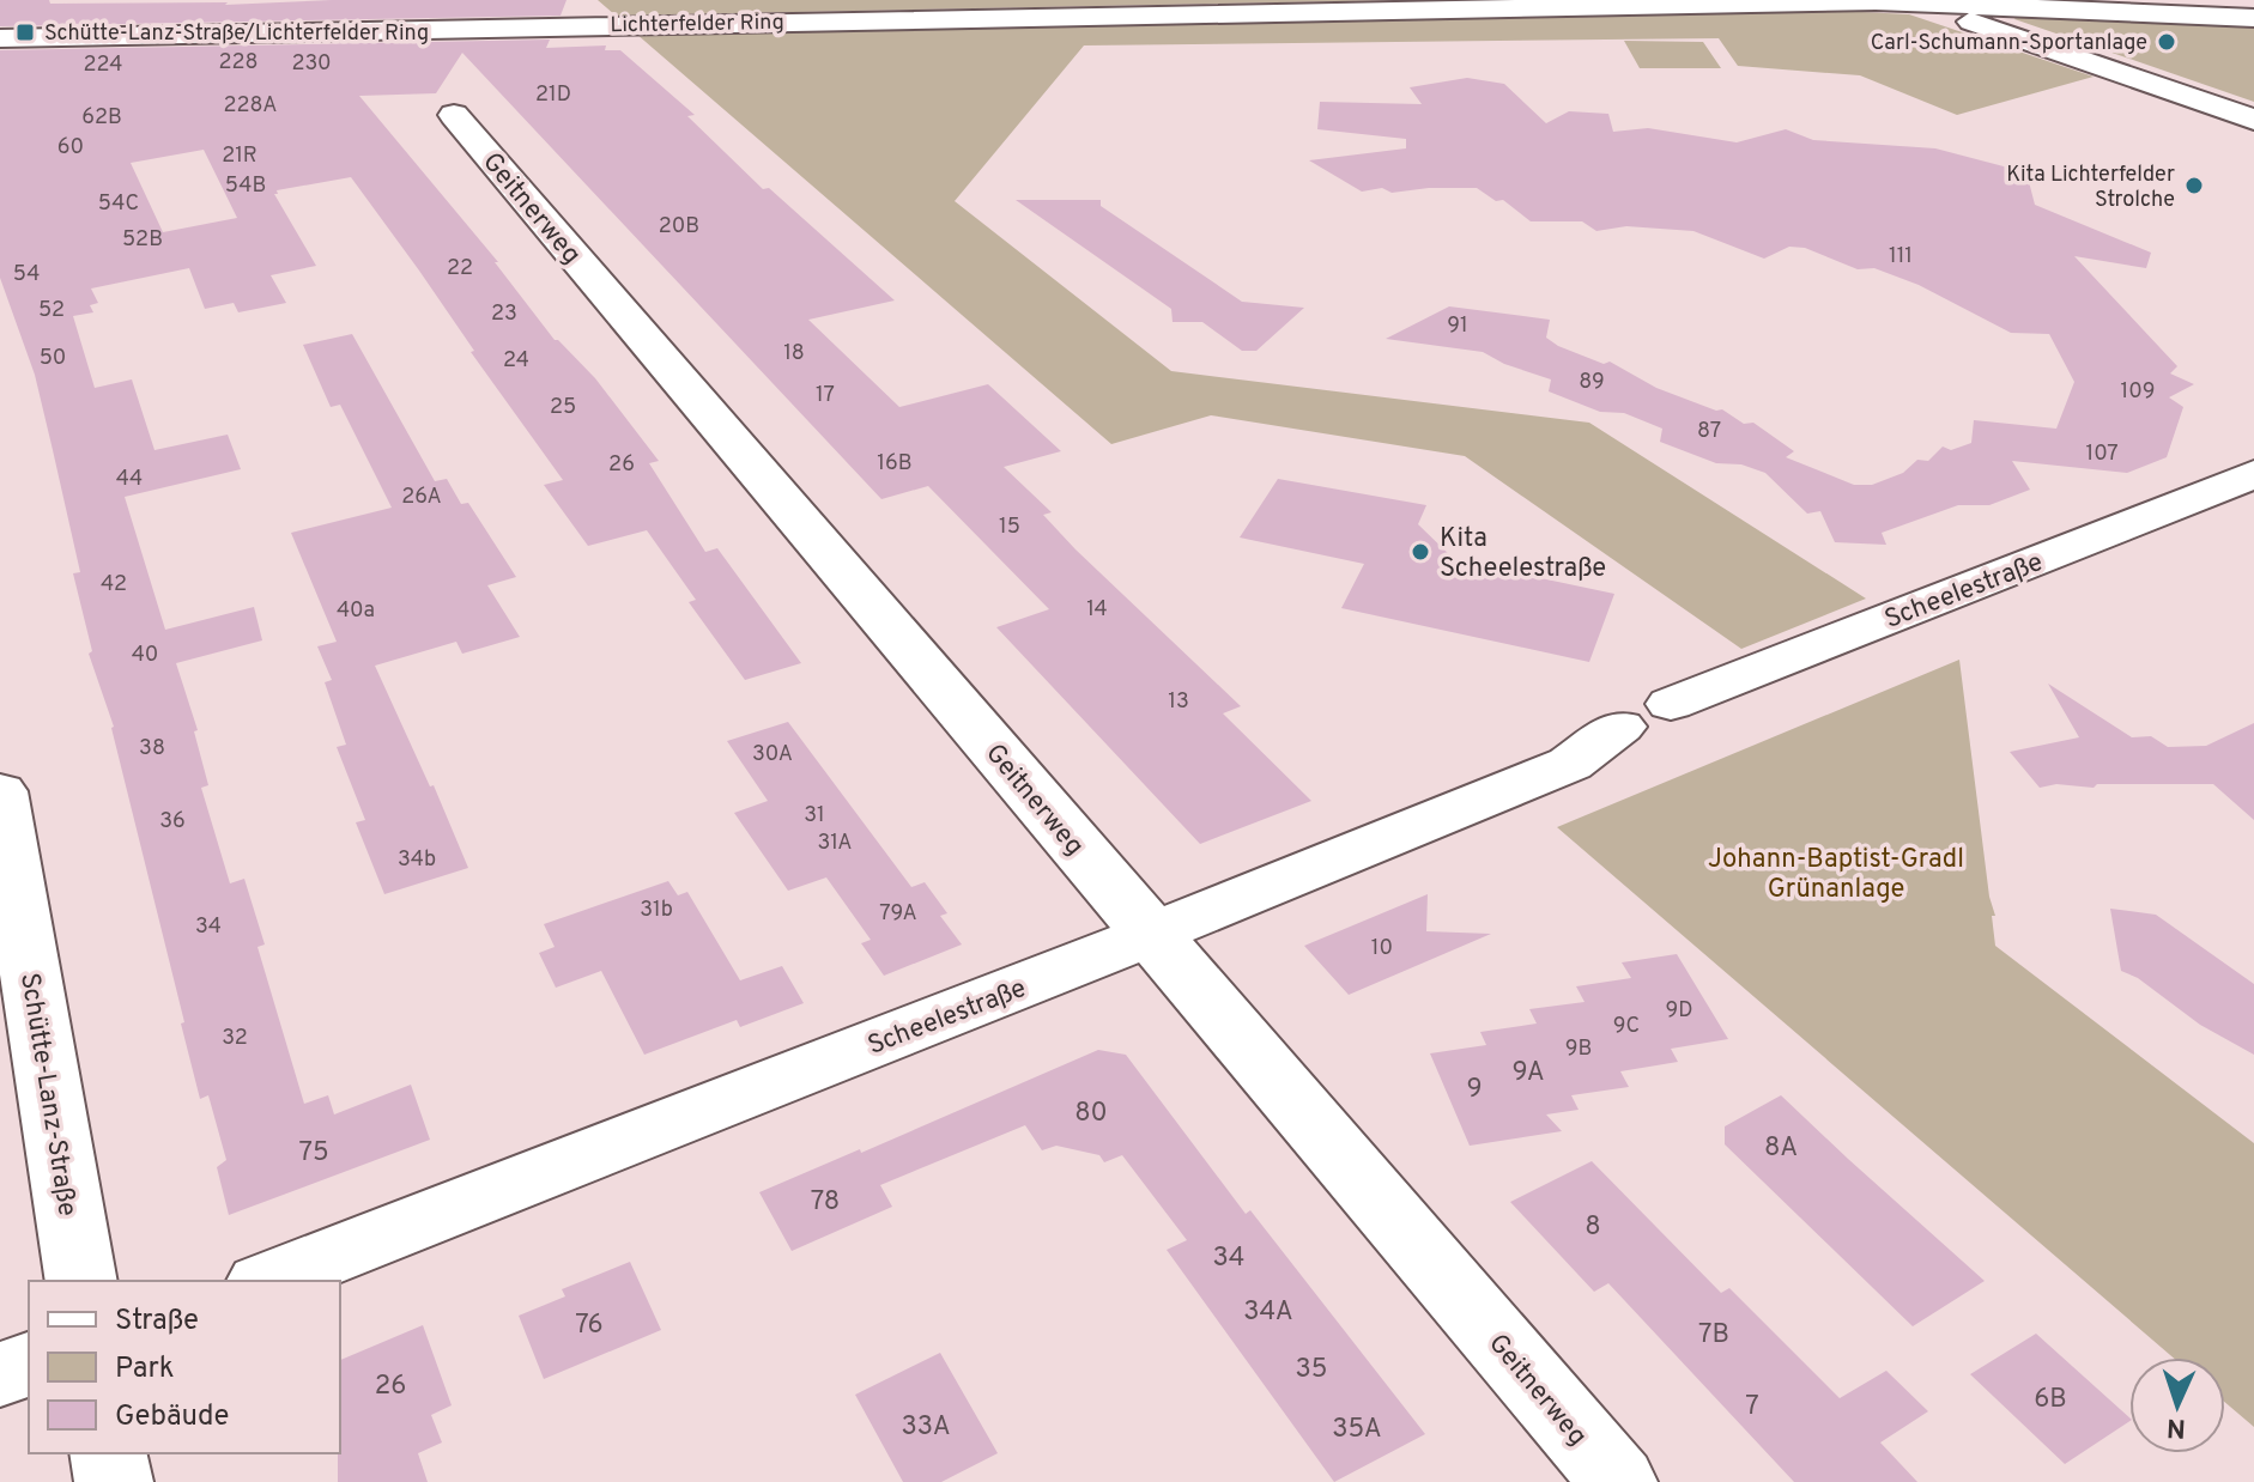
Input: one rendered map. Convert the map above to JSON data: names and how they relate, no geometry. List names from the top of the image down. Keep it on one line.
{"streets":{"street":["Lichterfelder Ring","Geitnerweg","Scheelestraße","Schütte-Lanz-Straße"]},"crossings":[["Geitnerweg","Scheelestraße"]],"parks":["Johann-Baptist-Gradl Grünanlage"],"places":{"transit":["Schütte-Lanz-Straße/Lichterfelder Ring"],"other":["Carl-Schumann-Sportanlage","Kita Lichterfelder Strolche","Kita Scheelestraße"]},"house_numbers":["228","230","224","21D","228A","62B","60","21R","54B","54C","20B","52B","111","22","54","52","23","91","18","50","24","89","109","17","25","87","107","16B","26","44","26A","15","42","14","40a","40","13","38","30A","31","36","31A","34b","31b","79A","34","10","9D","9C","32","9B","9A","9","80","8A","75","78","8","34","34A","76","7B","35","26","6B","7","33A","35A"],"legend":["Straße","Park","Gebäude"],"north":"bottom"}
